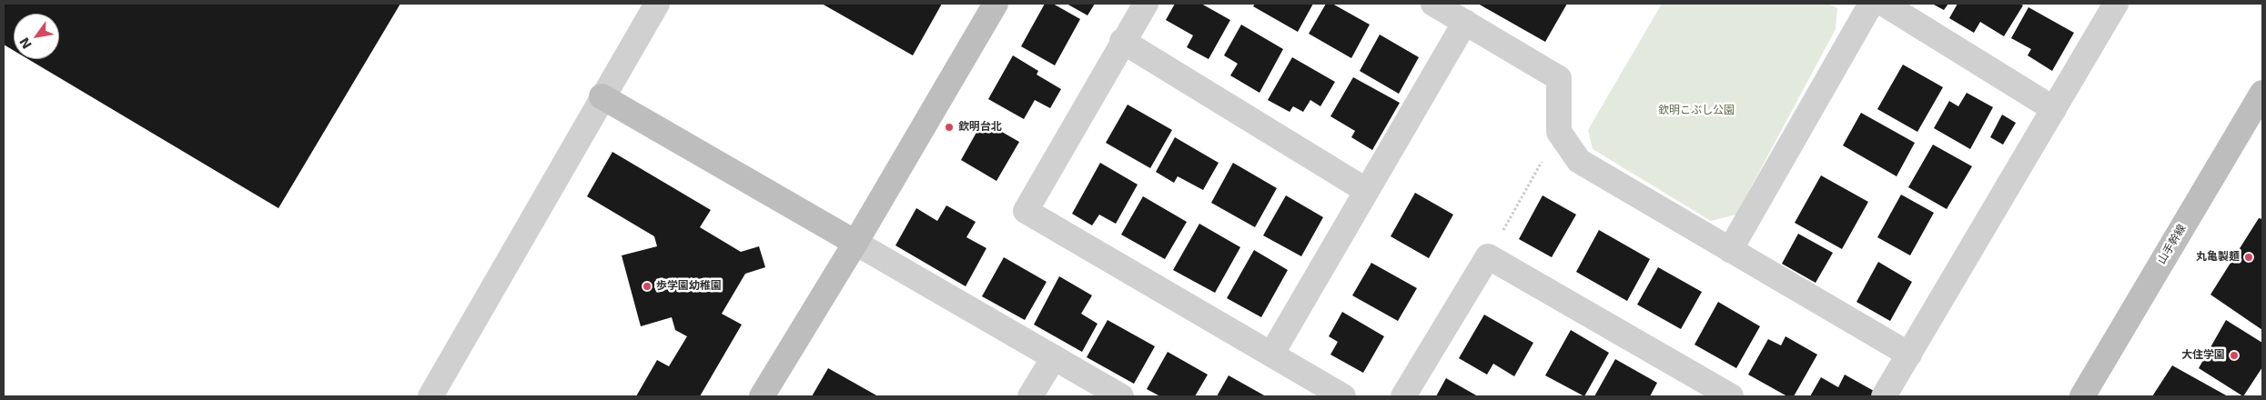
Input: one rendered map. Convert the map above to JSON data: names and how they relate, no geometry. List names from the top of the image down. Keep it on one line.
{"streets":{"street":["山手幹線"]},"parks":["欽明こぶし公園"],"places":["欽明台北","丸亀製麺","歩学園幼稚園","大住学園"],"north":"bottom left"}
